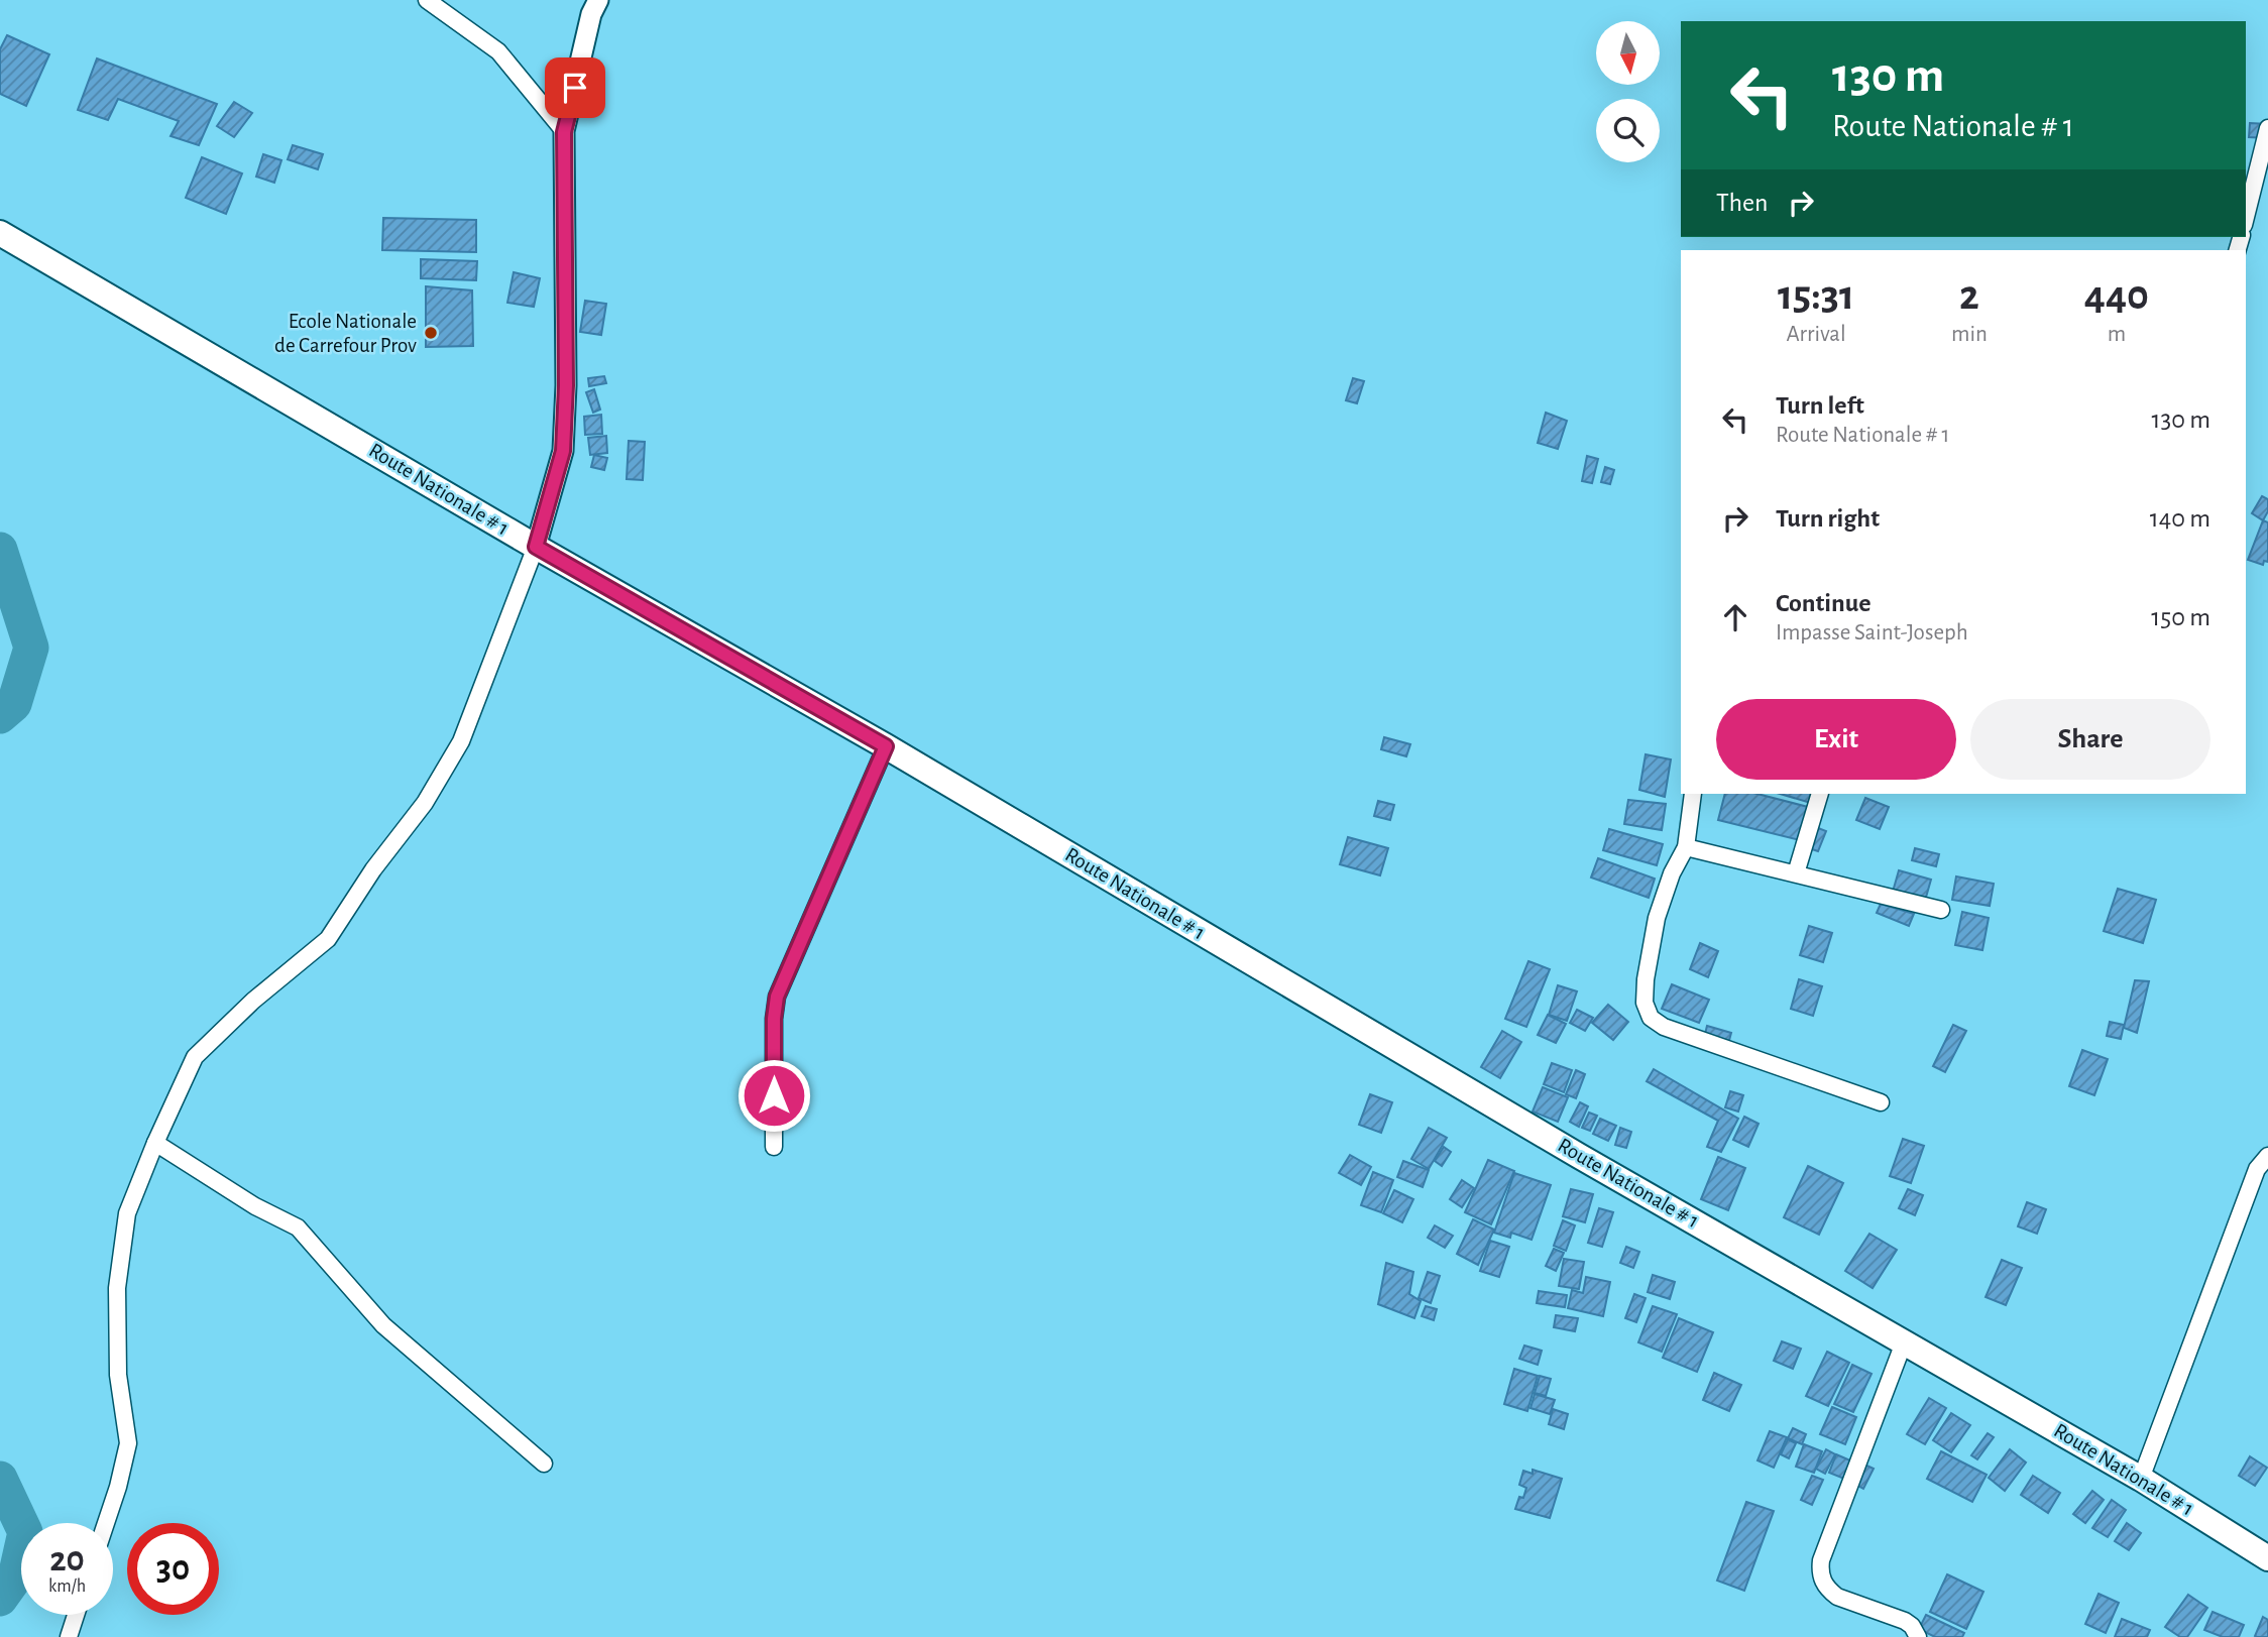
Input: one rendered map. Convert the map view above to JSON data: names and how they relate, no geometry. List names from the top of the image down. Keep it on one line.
{"streets":{"main road":["Route Nationale # 1"]},"places":["Ecole Nationale de Carrefour Prov"],"north":"bottom","page":{"turn":["130 m","Route Nationale # 1"],"then":"Then","eta":["15:31","Arrival","2","min","440","m"],"list":[{"name":"Turn left","note":"Route Nationale # 1","value":"130 m"},{"name":"Turn right","value":"140 m"},{"name":"Continue","note":"Impasse Saint-Joseph","value":"150 m"}],"buttons":["Exit","Share"],"speed":"20 km/h","limit":"30"}}
